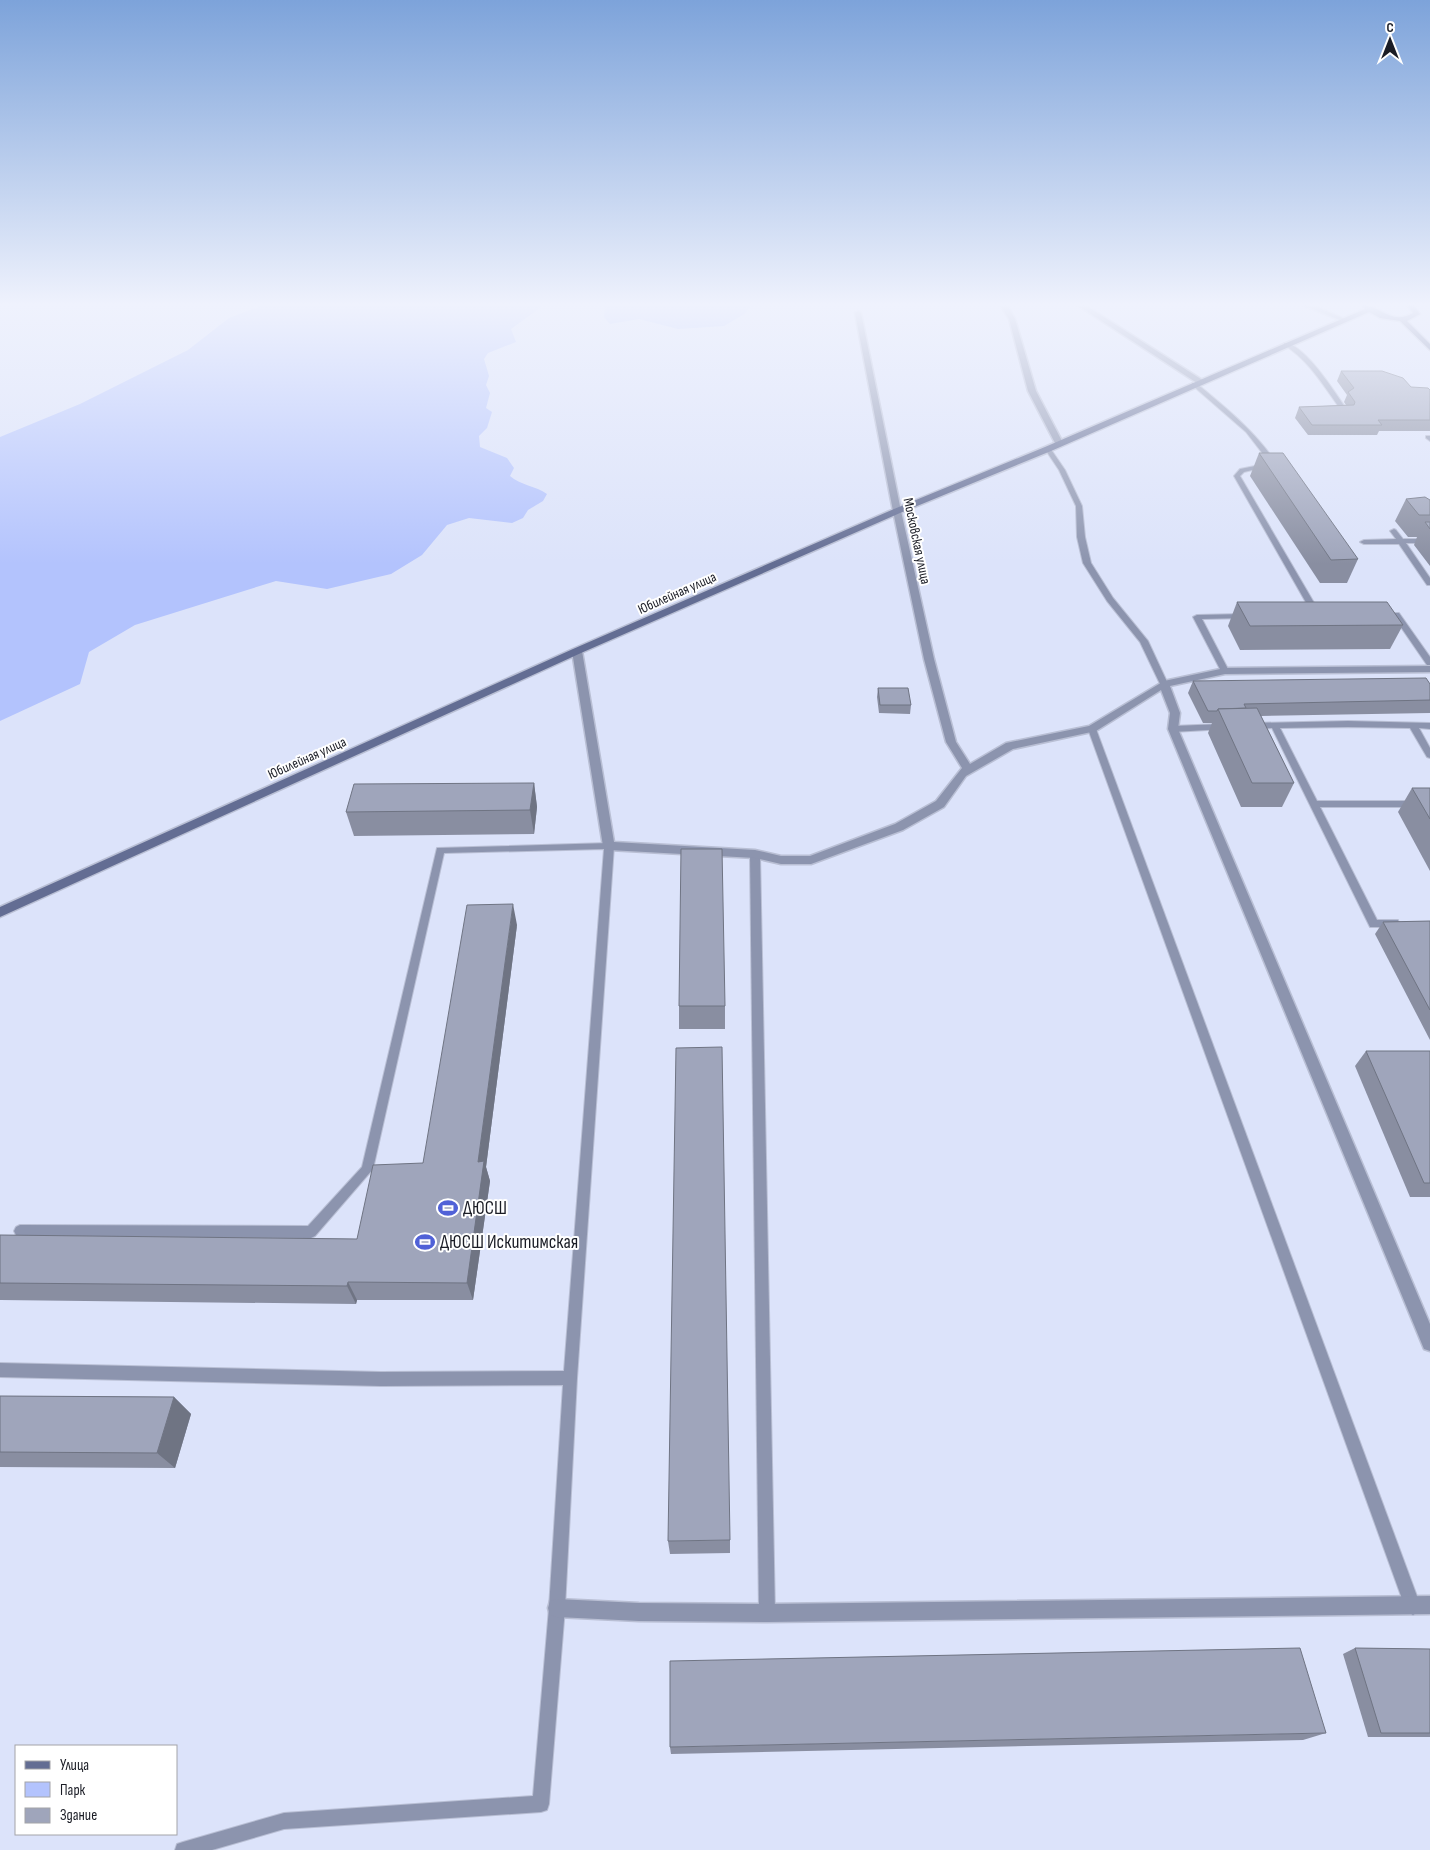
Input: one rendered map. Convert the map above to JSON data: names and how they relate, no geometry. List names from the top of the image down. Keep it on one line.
{"streets":{"main road":["Юбилейная улица"],"street":["Московская улица"]},"crossings":[["Московская улица","Юбилейная улица"]],"places":{"sports":["ДЮСШ","ДЮСШ Искитимская"]},"legend":["Улица","Парк","Здание"],"north":"top"}
